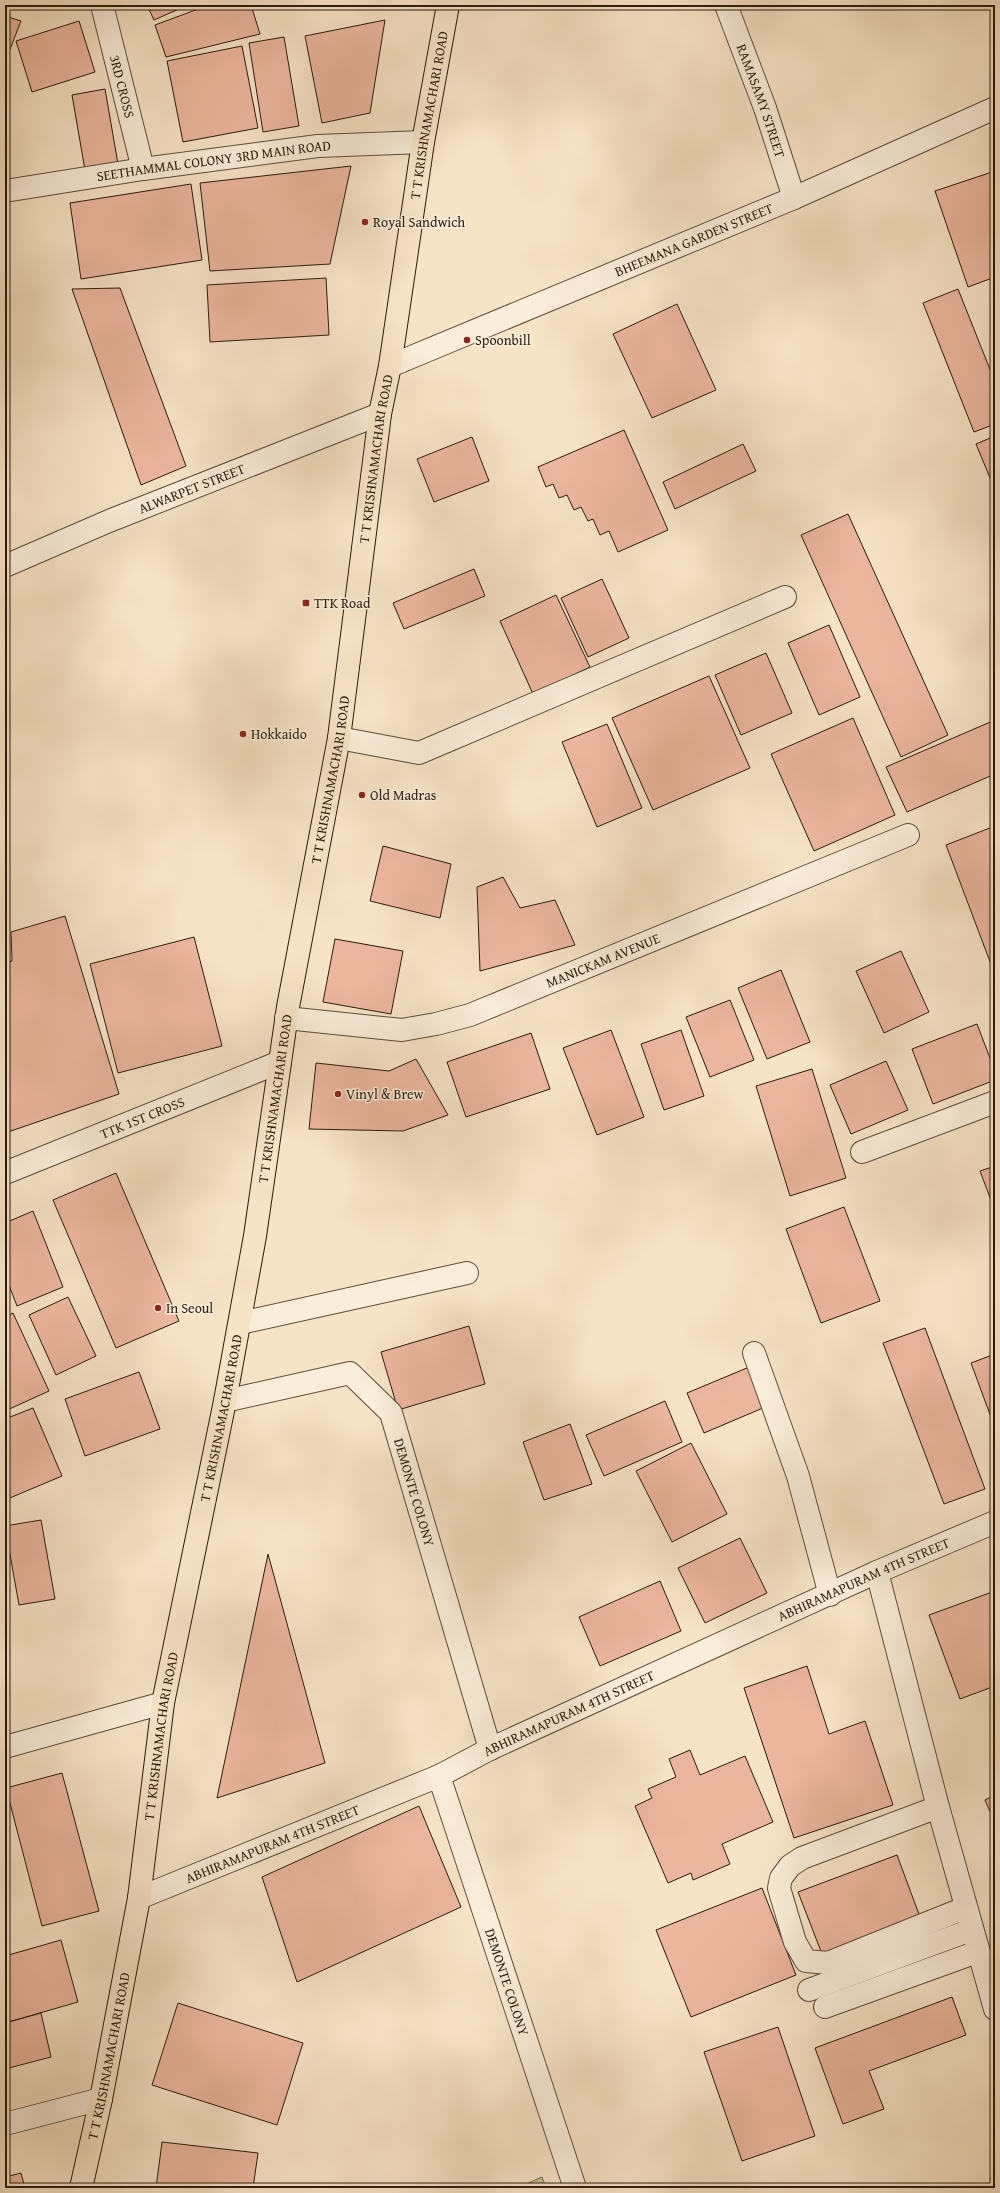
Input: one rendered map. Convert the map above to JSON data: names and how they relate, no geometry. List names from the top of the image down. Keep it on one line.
{"streets":{"main road":["T T KRISHNAMACHARI ROAD"],"street":["3RD CROSS","RAMASAMY STREET","SEETHAMMAL COLONY 3RD MAIN ROAD","BHEEMANA GARDEN STREET","ALWARPET STREET","MANICKAM AVENUE","TTK 1ST CROSS","DEMONTE COLONY","ABHIRAMAPURAM 4TH STREET"]},"crossings":[["3RD CROSS","SEETHAMMAL COLONY 3RD MAIN ROAD"],["RAMASAMY STREET","BHEEMANA GARDEN STREET"],["T T KRISHNAMACHARI ROAD","SEETHAMMAL COLONY 3RD MAIN ROAD"],["T T KRISHNAMACHARI ROAD","BHEEMANA GARDEN STREET"],["T T KRISHNAMACHARI ROAD","ALWARPET STREET"],["T T KRISHNAMACHARI ROAD","MANICKAM AVENUE"],["T T KRISHNAMACHARI ROAD","TTK 1ST CROSS"],["T T KRISHNAMACHARI ROAD","DEMONTE COLONY"],["T T KRISHNAMACHARI ROAD","ABHIRAMAPURAM 4TH STREET"],["DEMONTE COLONY","ABHIRAMAPURAM 4TH STREET"]],"places":{"other":["Royal Sandwich","Spoonbill","Hokkaido","Old Madras","Vinyl & Brew","In Seoul"],"transit":["TTK Road"]}}
